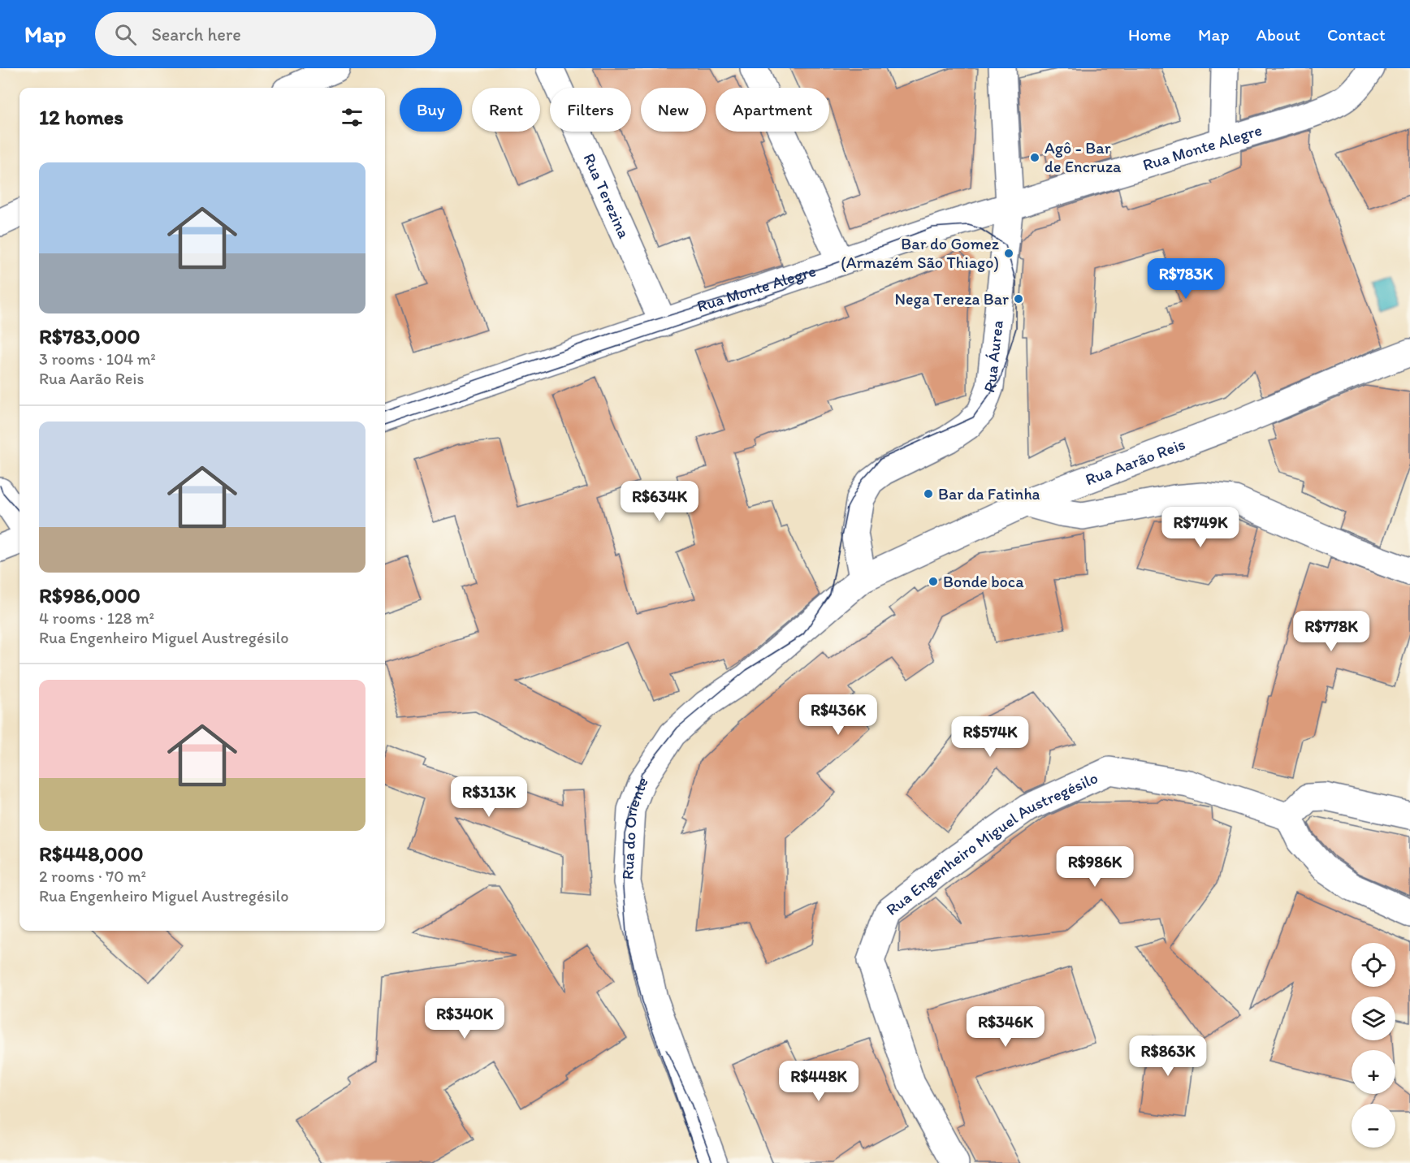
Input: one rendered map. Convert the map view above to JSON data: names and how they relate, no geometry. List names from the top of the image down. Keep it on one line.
{"streets":{"street":["Rua Monte Alegre","Rua Terezina","Rua Áurea","Rua Aarão Reis","Rua do Oriente","Rua Engenheiro Miguel Austregésilo"]},"crossings":[["Rua Monte Alegre","Rua Terezina"],["Rua Monte Alegre","Rua Áurea"],["Rua Áurea","Rua Aarão Reis"],["Rua Áurea","Rua do Oriente"],["Rua Aarão Reis","Rua do Oriente"]],"places":["Agô - Bar de Encruza","Bar do Gomez (Armazém São Thiago)","Nega Tereza Bar","Bar da Fatinha","Bonde boca"],"page":{"header":"Map","search":"Search here","nav":["Home","Map","About","Contact"],"chip":["Buy","Rent","Filters","New","Apartment"],"heading":"12 homes","list":[{"name":"R$783,000","note":"3 rooms · 104 m² · Rua Aarão Reis"},{"name":"R$986,000","note":"4 rooms · 128 m² · Rua Engenheiro Miguel Austregésilo"},{"name":"R$448,000","note":"2 rooms · 70 m² · Rua Engenheiro Miguel Austregésilo"}],"price":["R$783K","R$634K","R$749K","R$778K","R$436K","R$574K","R$313K","R$986K","R$340K","R$346K","R$863K","R$448K"],"map_buttons":["+","−"]}}
